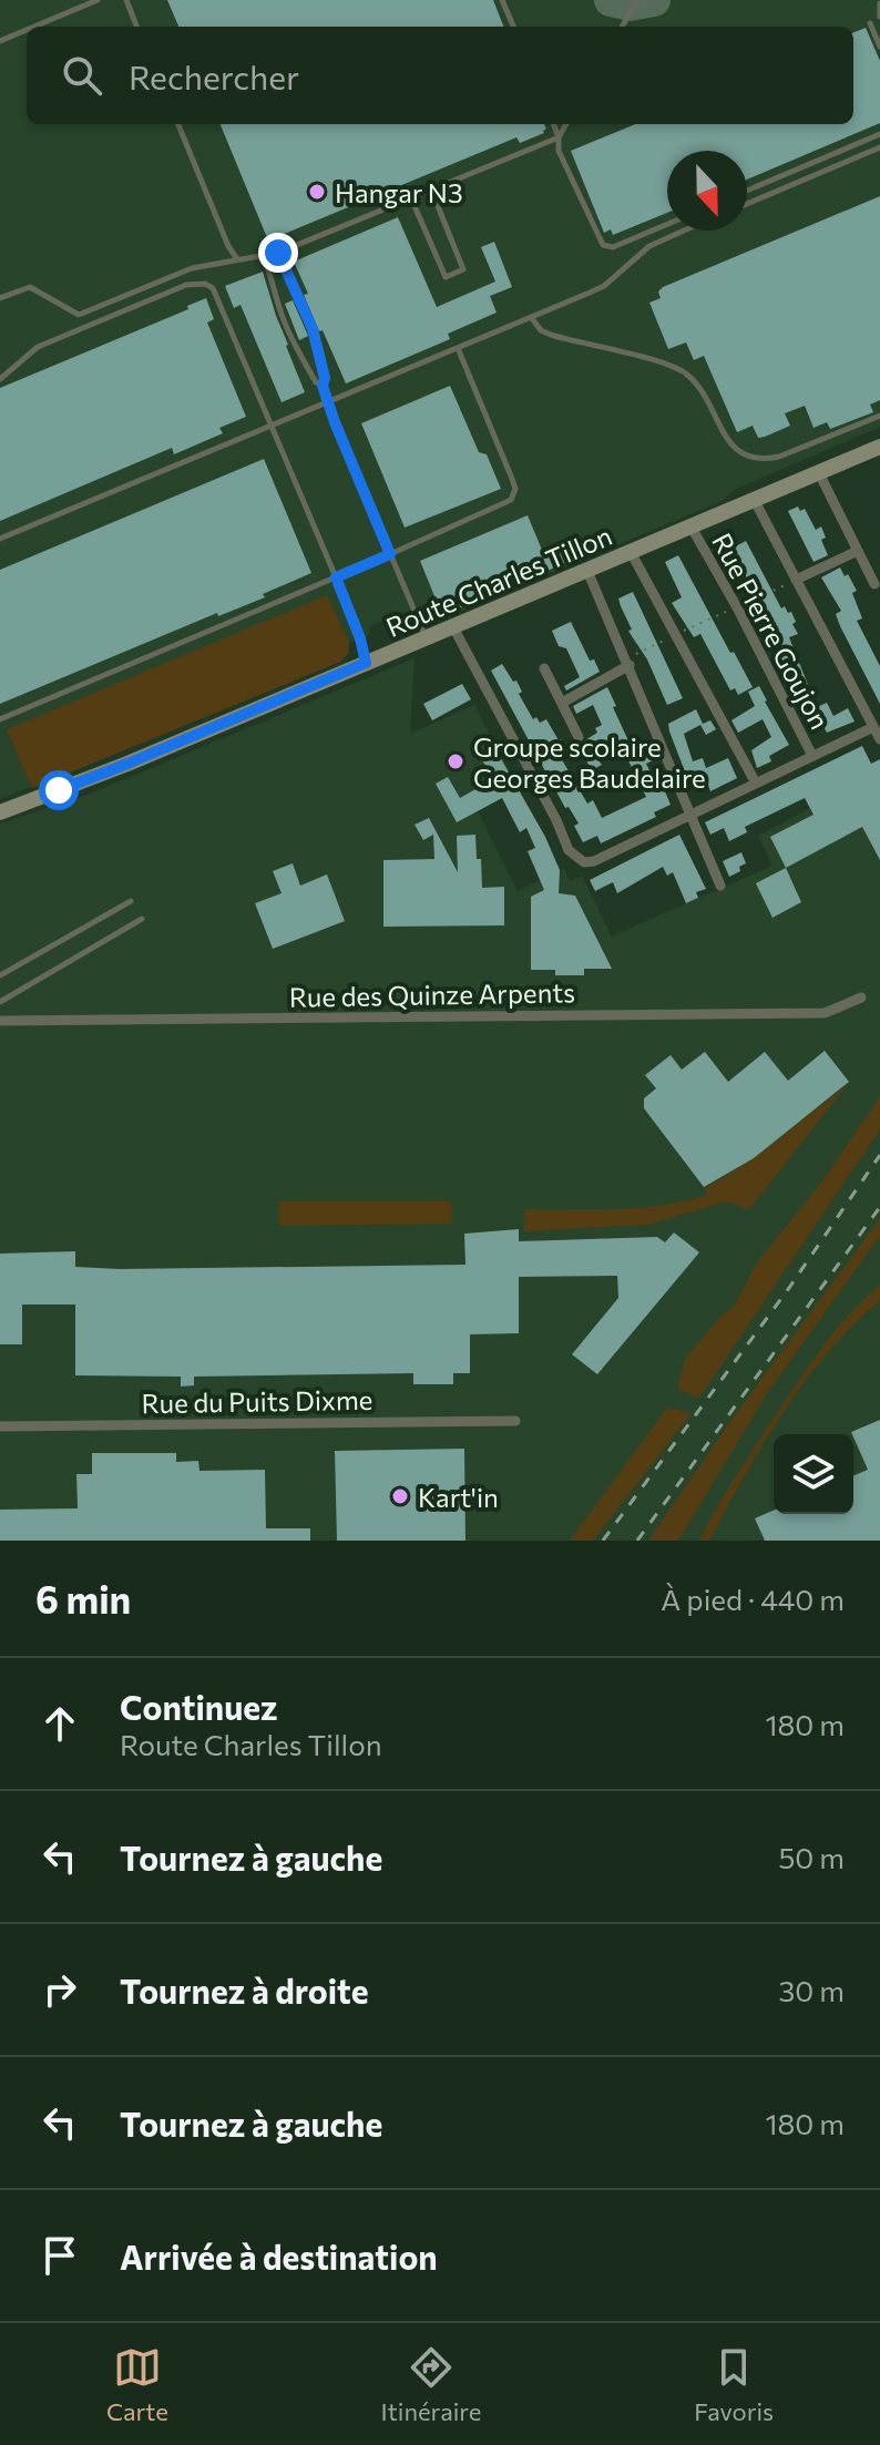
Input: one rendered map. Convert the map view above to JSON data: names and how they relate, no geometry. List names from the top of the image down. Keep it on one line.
{"streets":{"main road":["Route Charles Tillon"],"street":["Rue Pierre Goujon","Rue des Quinze Arpents","Rue du Puits Dixme"]},"crossings":[["Route Charles Tillon","Rue Pierre Goujon"]],"places":["Hangar N3","Groupe scolaire Georges Baudelaire","Kart'in"],"north":"bottom","page":{"search":"Rechercher","heading":["6 min","À pied · 440 m"],"list":[["Continuez","Route Charles Tillon","180 m"],["Tournez à gauche","50 m"],["Tournez à droite","30 m"],["Tournez à gauche","180 m"],"Arrivée à destination"],"nav":["Carte","Itinéraire","Favoris"]}}
